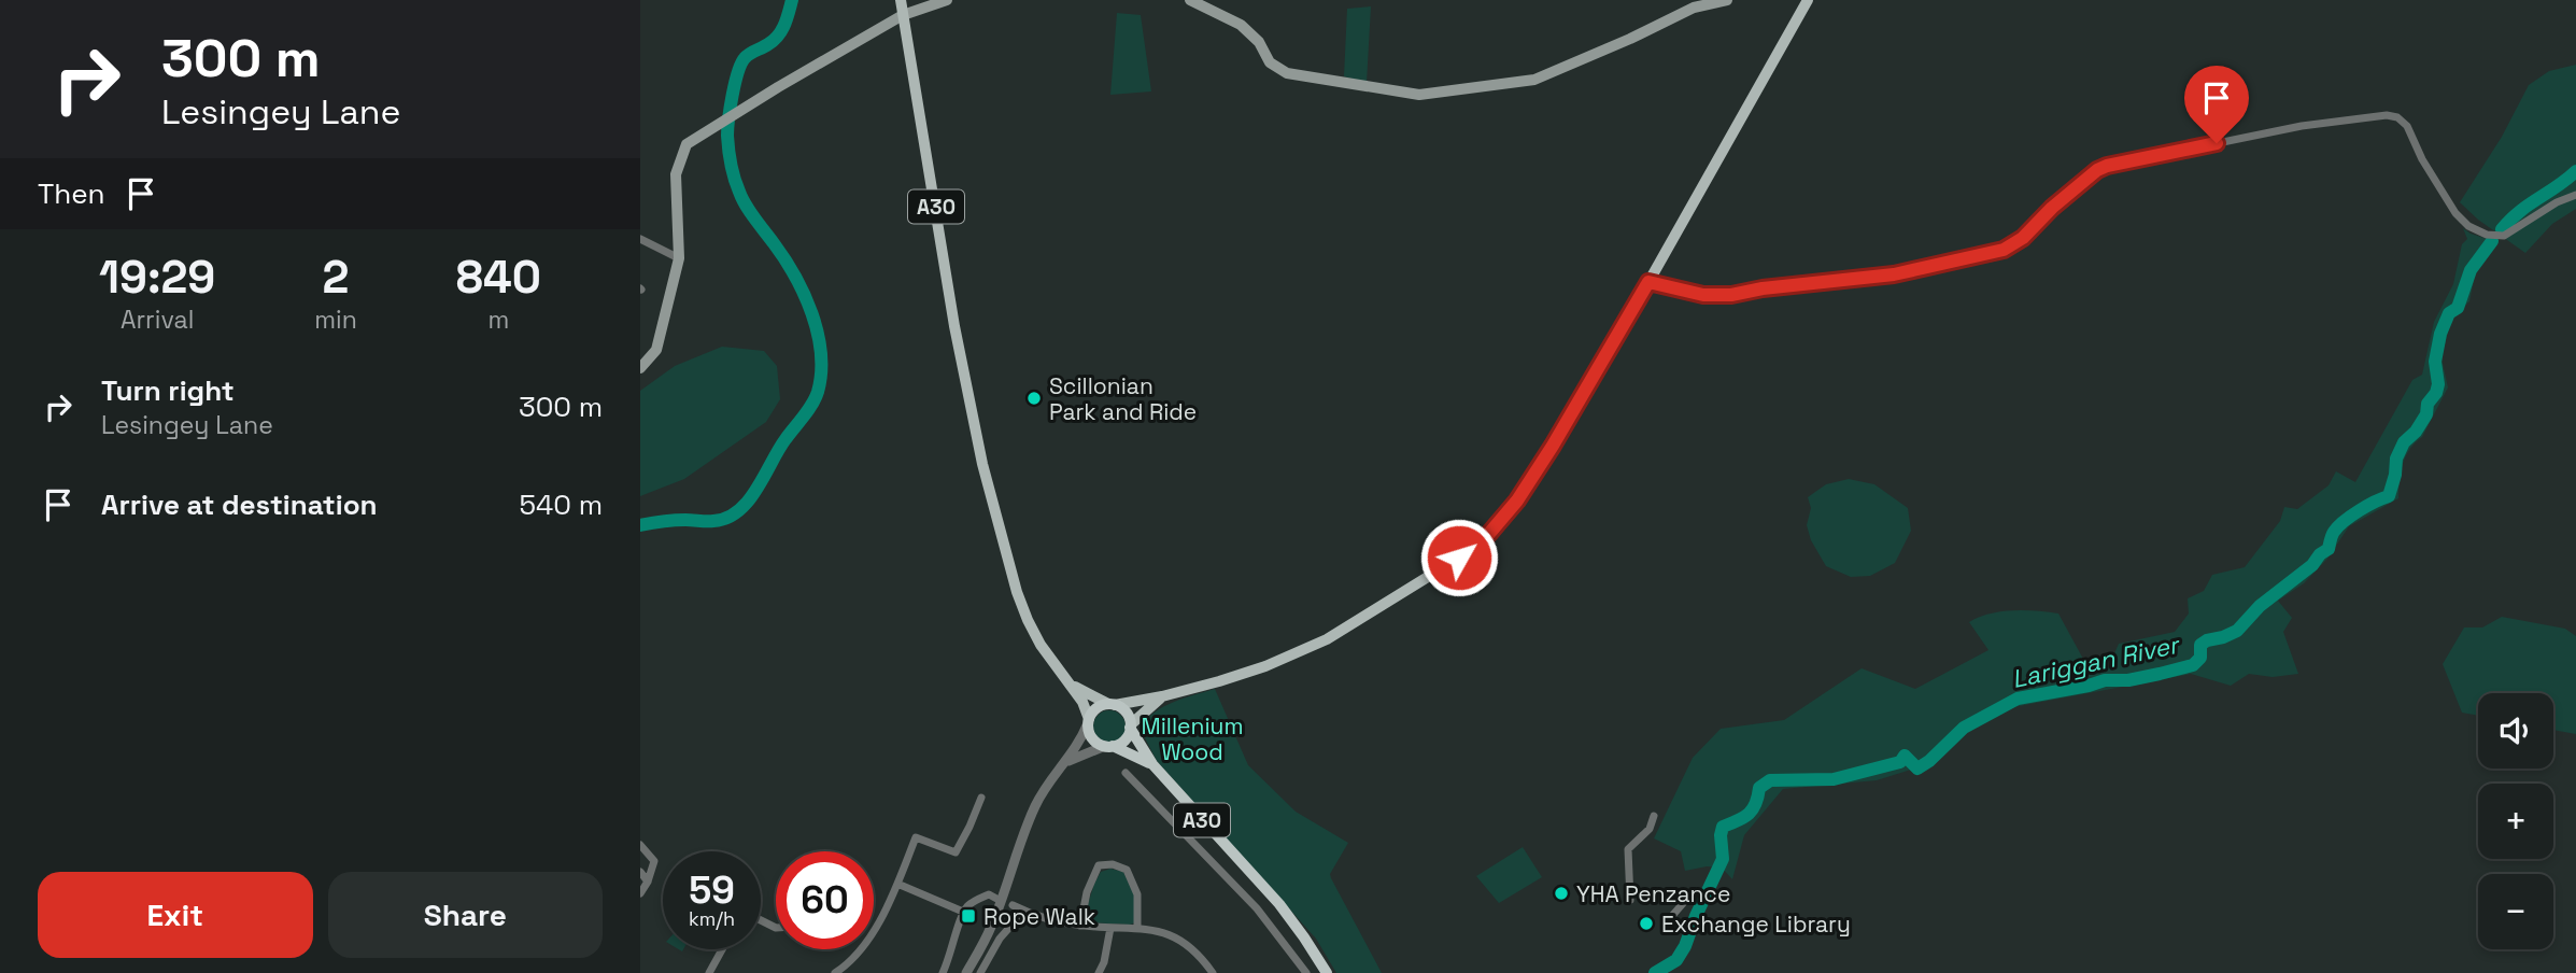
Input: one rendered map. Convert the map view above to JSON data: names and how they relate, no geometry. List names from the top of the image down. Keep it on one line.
{"streets":{"highway":["A30"]},"water":["Lariggan River"],"parks":["Millenium Wood"],"places":{"other":["Scillonian Park and Ride","YHA Penzance","Exchange Library"],"transit":["Rope Walk"]},"page":{"turn":["300 m","Lesingey Lane"],"then":"Then","eta":["19:29","Arrival","2","min","840","m"],"list":[{"name":"Turn right","note":"Lesingey Lane","value":"300 m"},{"name":"Arrive at destination","value":"540 m"}],"map_buttons":["+","−"],"speed":"59 km/h","limit":"60","buttons":["Exit","Share"]}}
